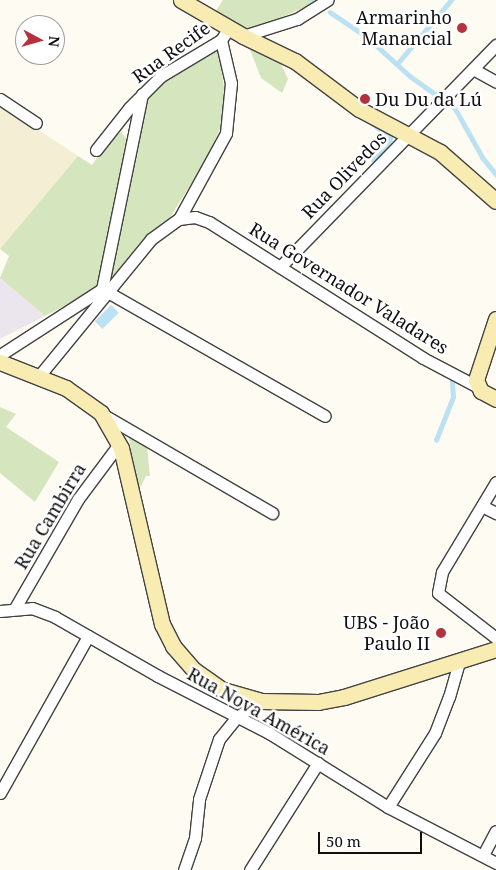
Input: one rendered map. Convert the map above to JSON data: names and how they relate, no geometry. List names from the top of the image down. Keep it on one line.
{"streets":{"street":["Rua Recife","Rua Olivedos","Rua Governador Valadares","Rua Cambirra","Rua Nova América"]},"crossings":[["Rua Olivedos","Rua Governador Valadares"],["Rua Cambirra","Rua Nova América"]],"places":["Armarinho Manancial","Du Du da Lú","UBS - João Paulo II"],"scale_bar":"50 m","north":"right"}
